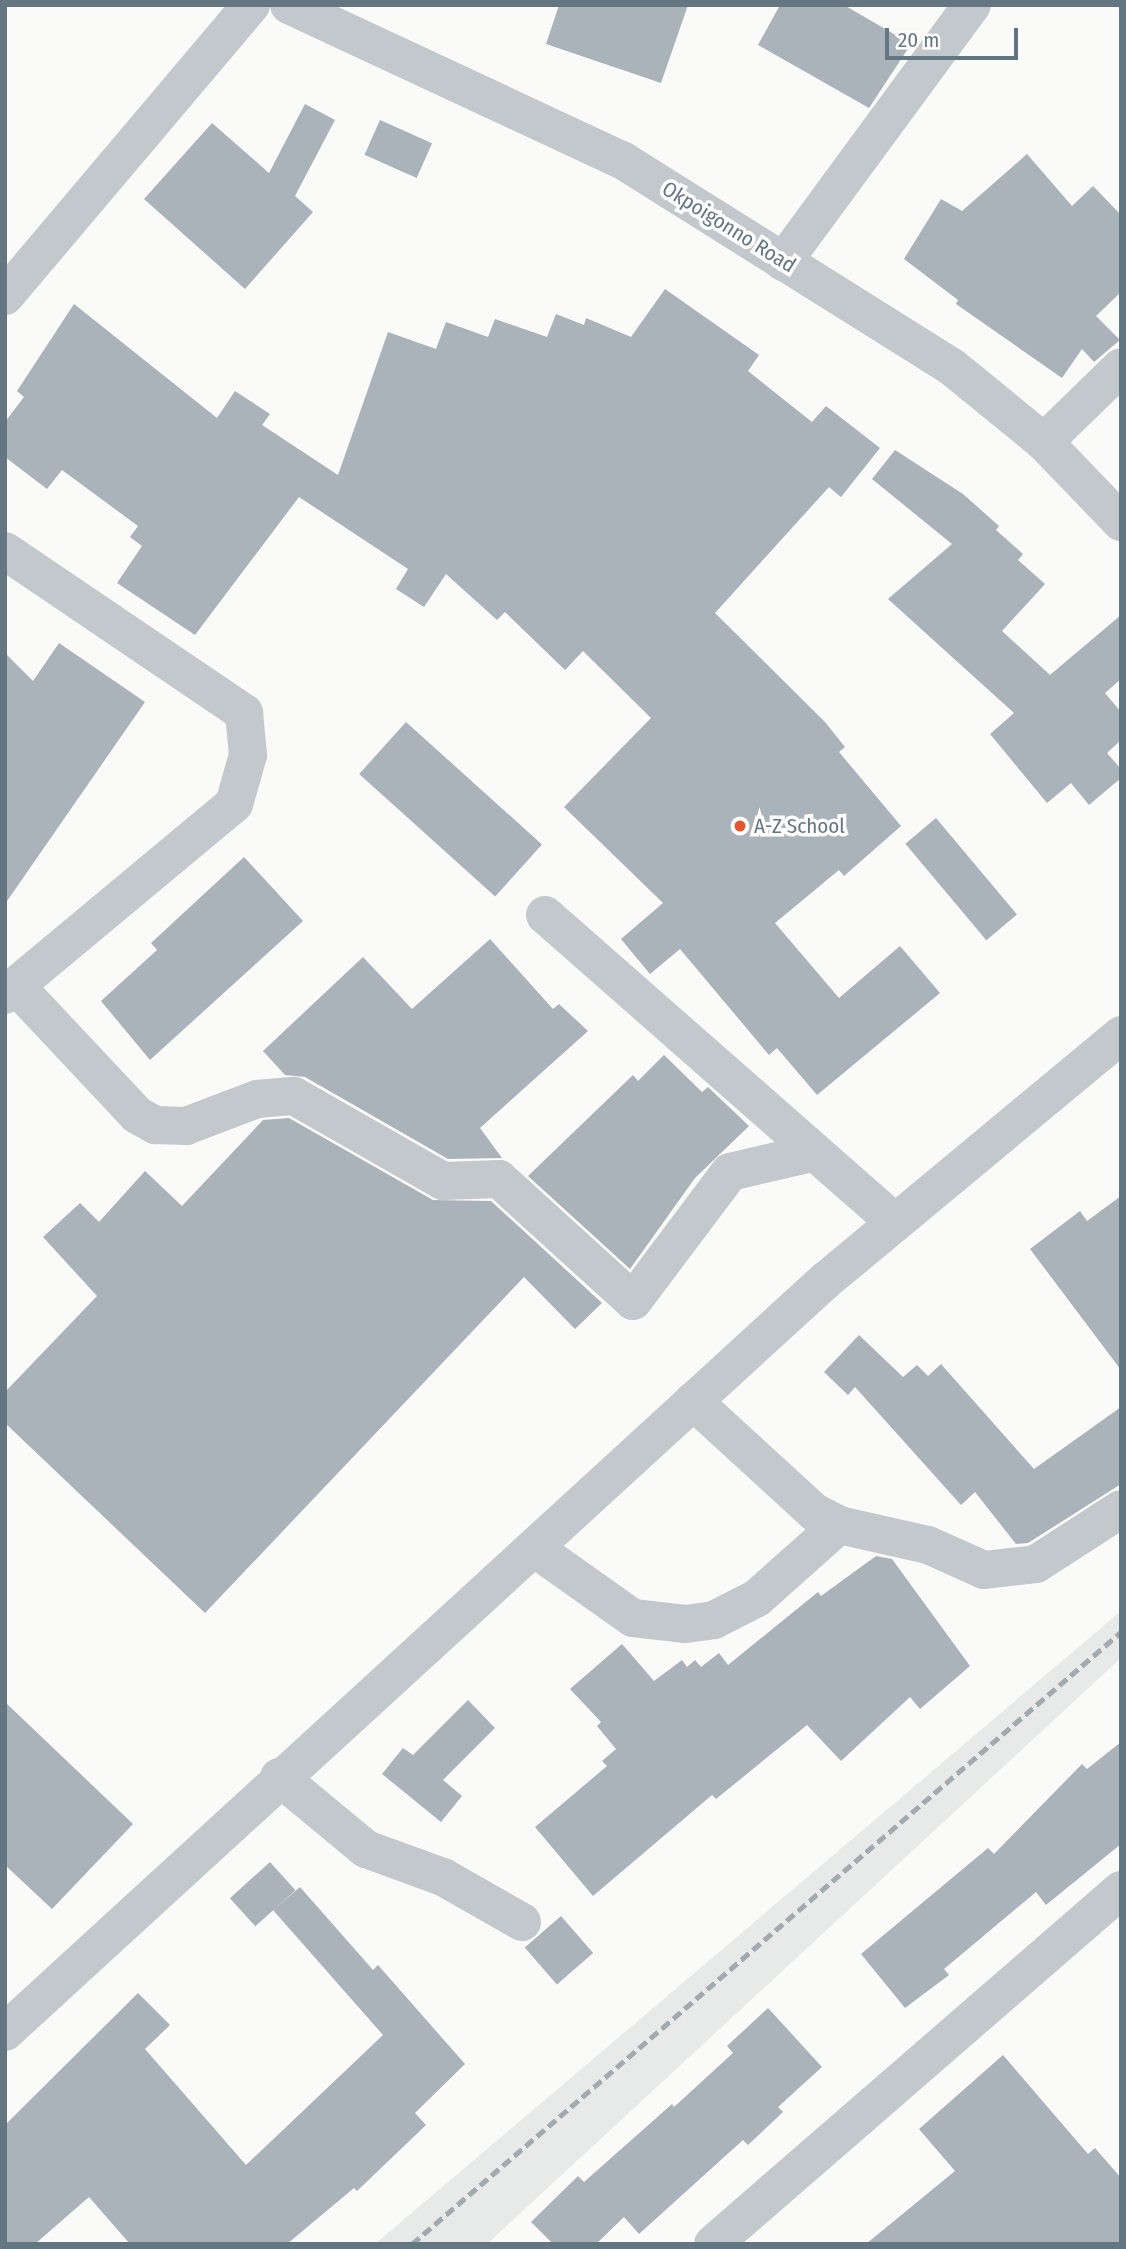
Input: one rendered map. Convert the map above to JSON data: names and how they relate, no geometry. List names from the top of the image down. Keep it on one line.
{"streets":{"street":["Okpoigonno Road"]},"places":["A-Z School"],"scale_bar":"20 m"}
